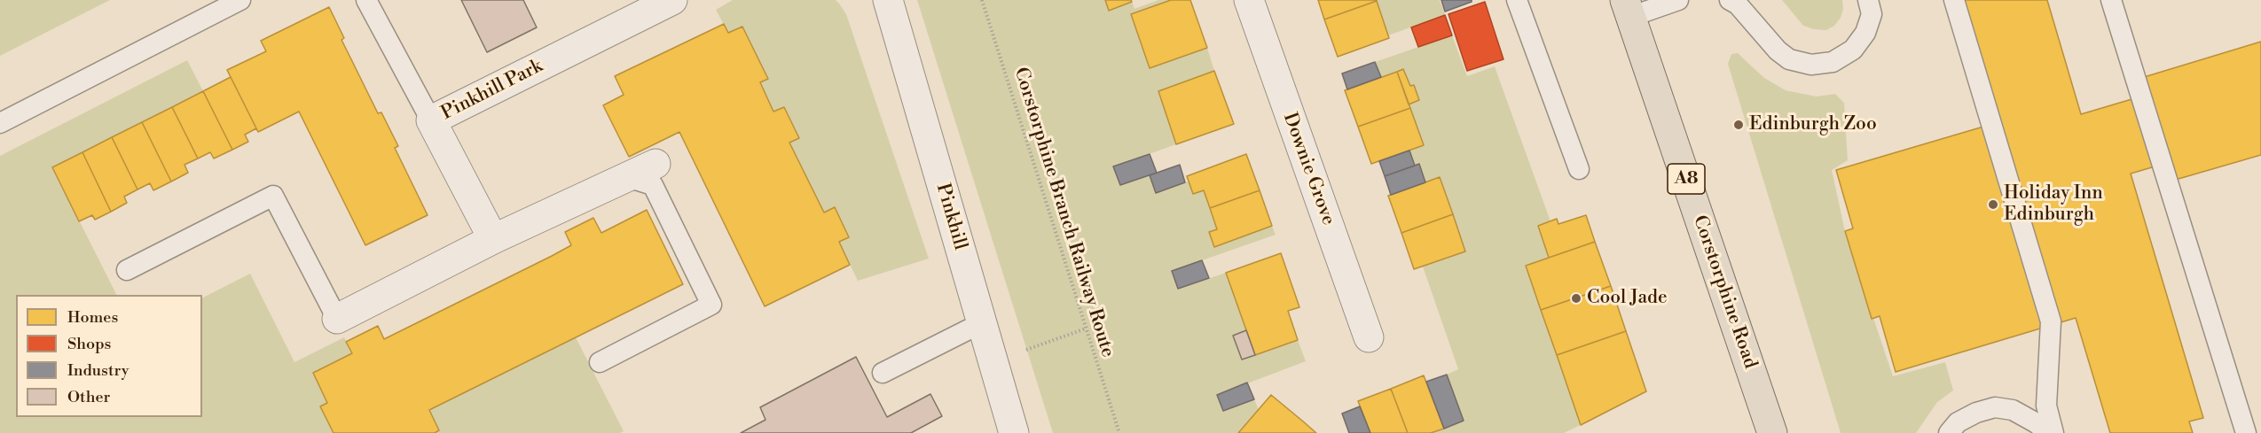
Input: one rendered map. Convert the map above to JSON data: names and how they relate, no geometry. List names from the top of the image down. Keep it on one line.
{"streets":{"main road":["A8","Corstorphine Road"],"street":["Pinkhill Park","Downie Grove","Pinkhill"],"path":["Corstorphine Branch Railway Route"]},"places":["Edinburgh Zoo","Holiday Inn Edinburgh","Cool Jade"],"legend":["Homes","Shops","Industry","Other"]}
